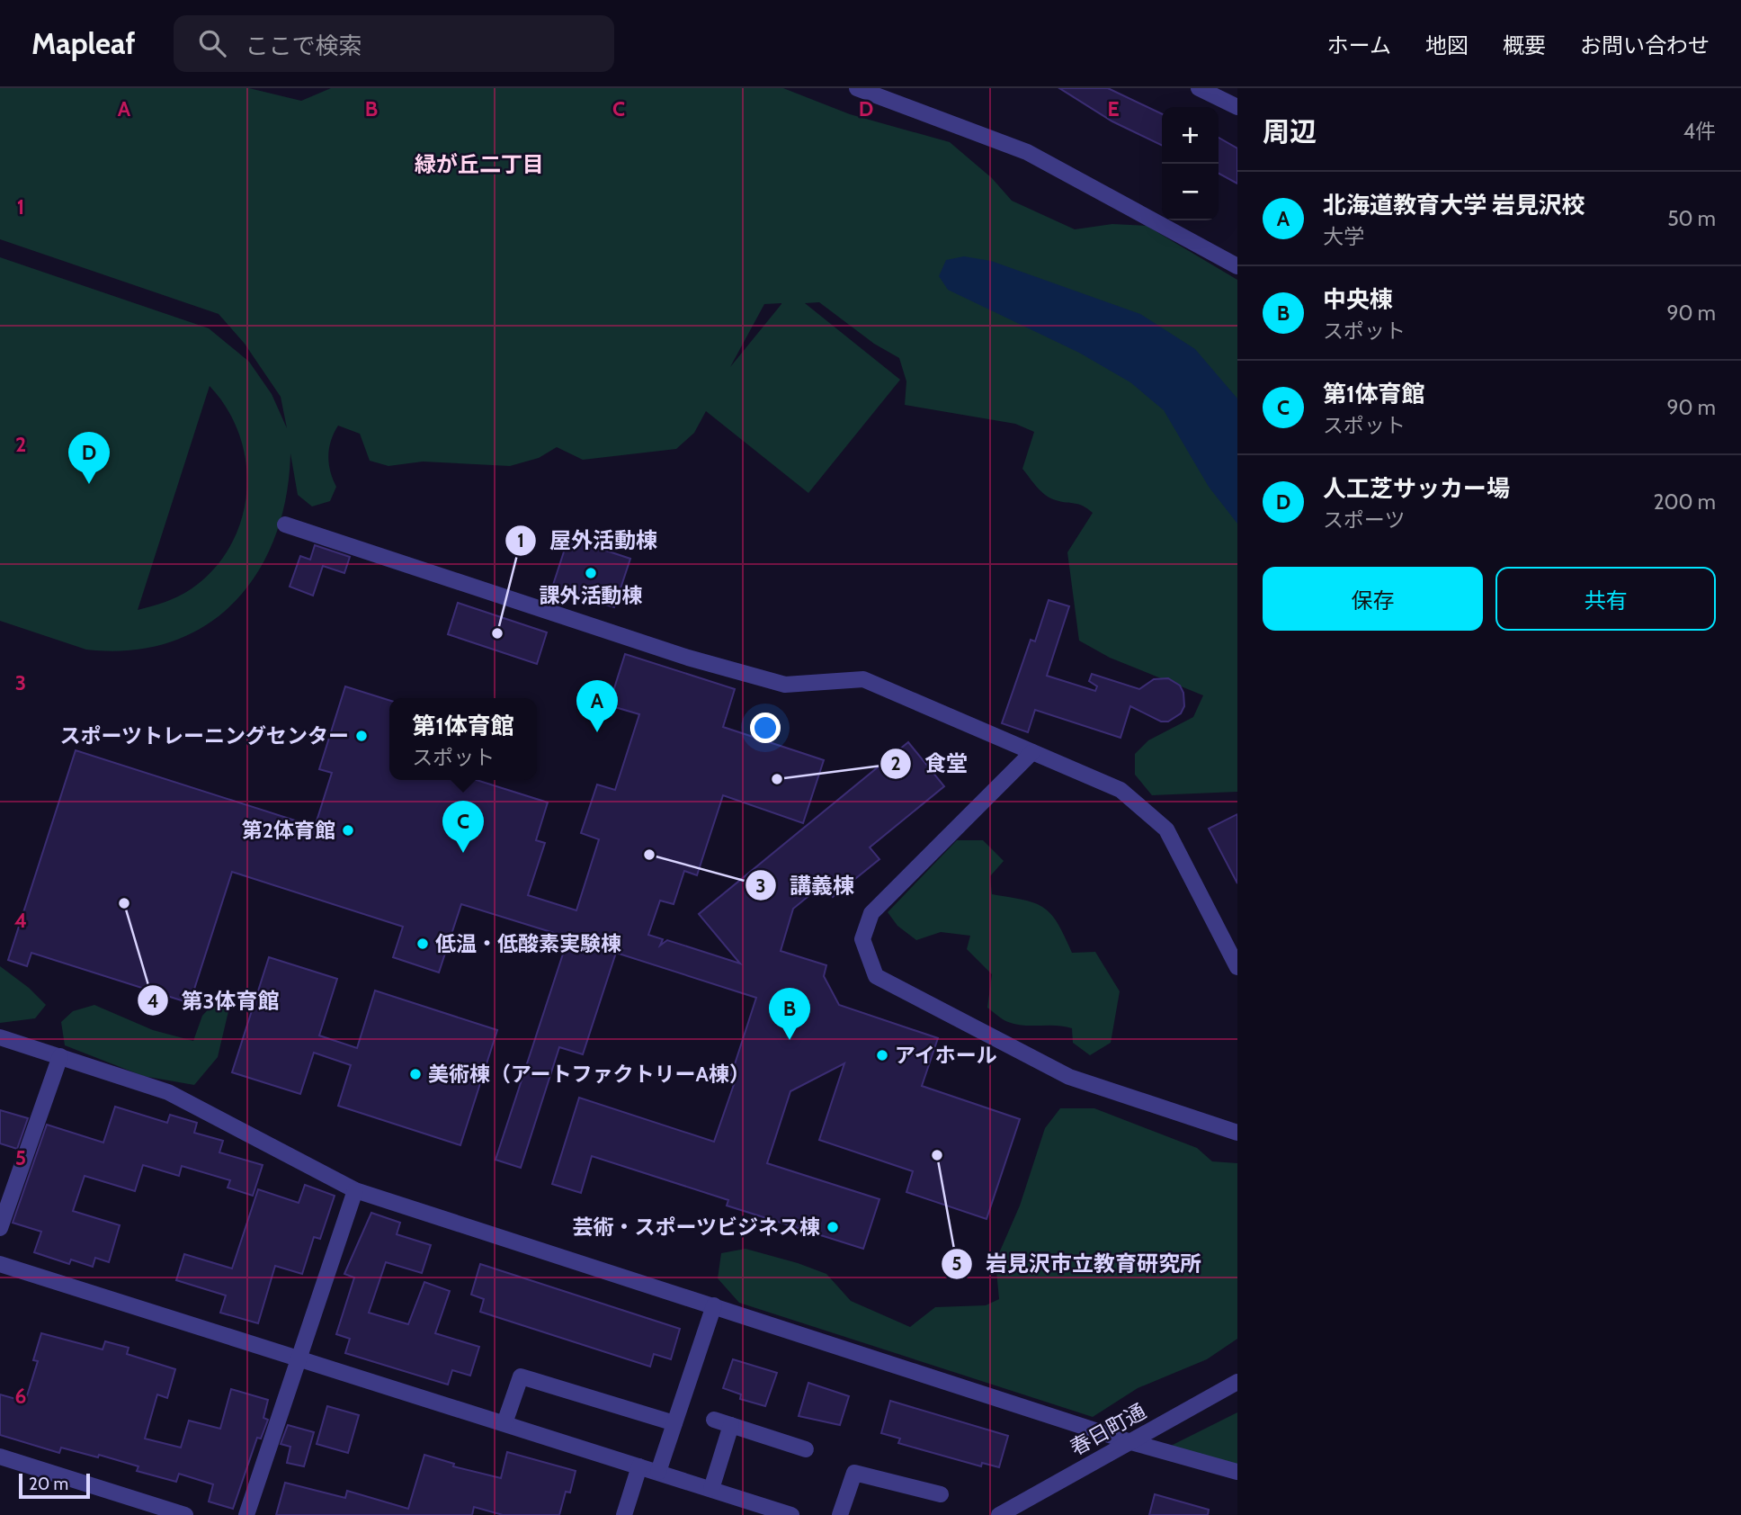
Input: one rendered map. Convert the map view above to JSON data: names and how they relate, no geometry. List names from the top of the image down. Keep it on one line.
{"streets":{"street":["春日町通"]},"districts":["緑が丘二丁目"],"places":["課外活動棟","屋外活動棟","スポーツトレーニングセンター","食堂","第2体育館","講義棟","第3体育館","低温・低酸素実験棟","アイホール","美術棟（アートファクトリーA棟）","岩見沢市立教育研究所","芸術・スポーツビジネス棟"],"scale_bar":"20 m","page":{"header":"Mapleaf","search":"ここで検索","nav":["ホーム","地図","概要","お問い合わせ"],"heading":["周辺","4件"],"map_buttons":["+","−"],"list":[{"mark":"A","name":"北海道教育大学 岩見沢校","note":"大学","value":"50 m"},{"mark":"B","name":"中央棟","note":"スポット","value":"90 m"},{"mark":"C","name":"第1体育館","note":"スポット","value":"90 m"},{"mark":"D","name":"人工芝サッカー場","note":"スポーツ","value":"200 m"}],"pins":["D","A","C","B"],"buttons":["保存","共有"],"popup":["第1体育館","スポット"],"scale":"20 m"},"grid":{"columns":["A","B","C","D","E"],"rows":["1","2","3","4","5","6"]}}
